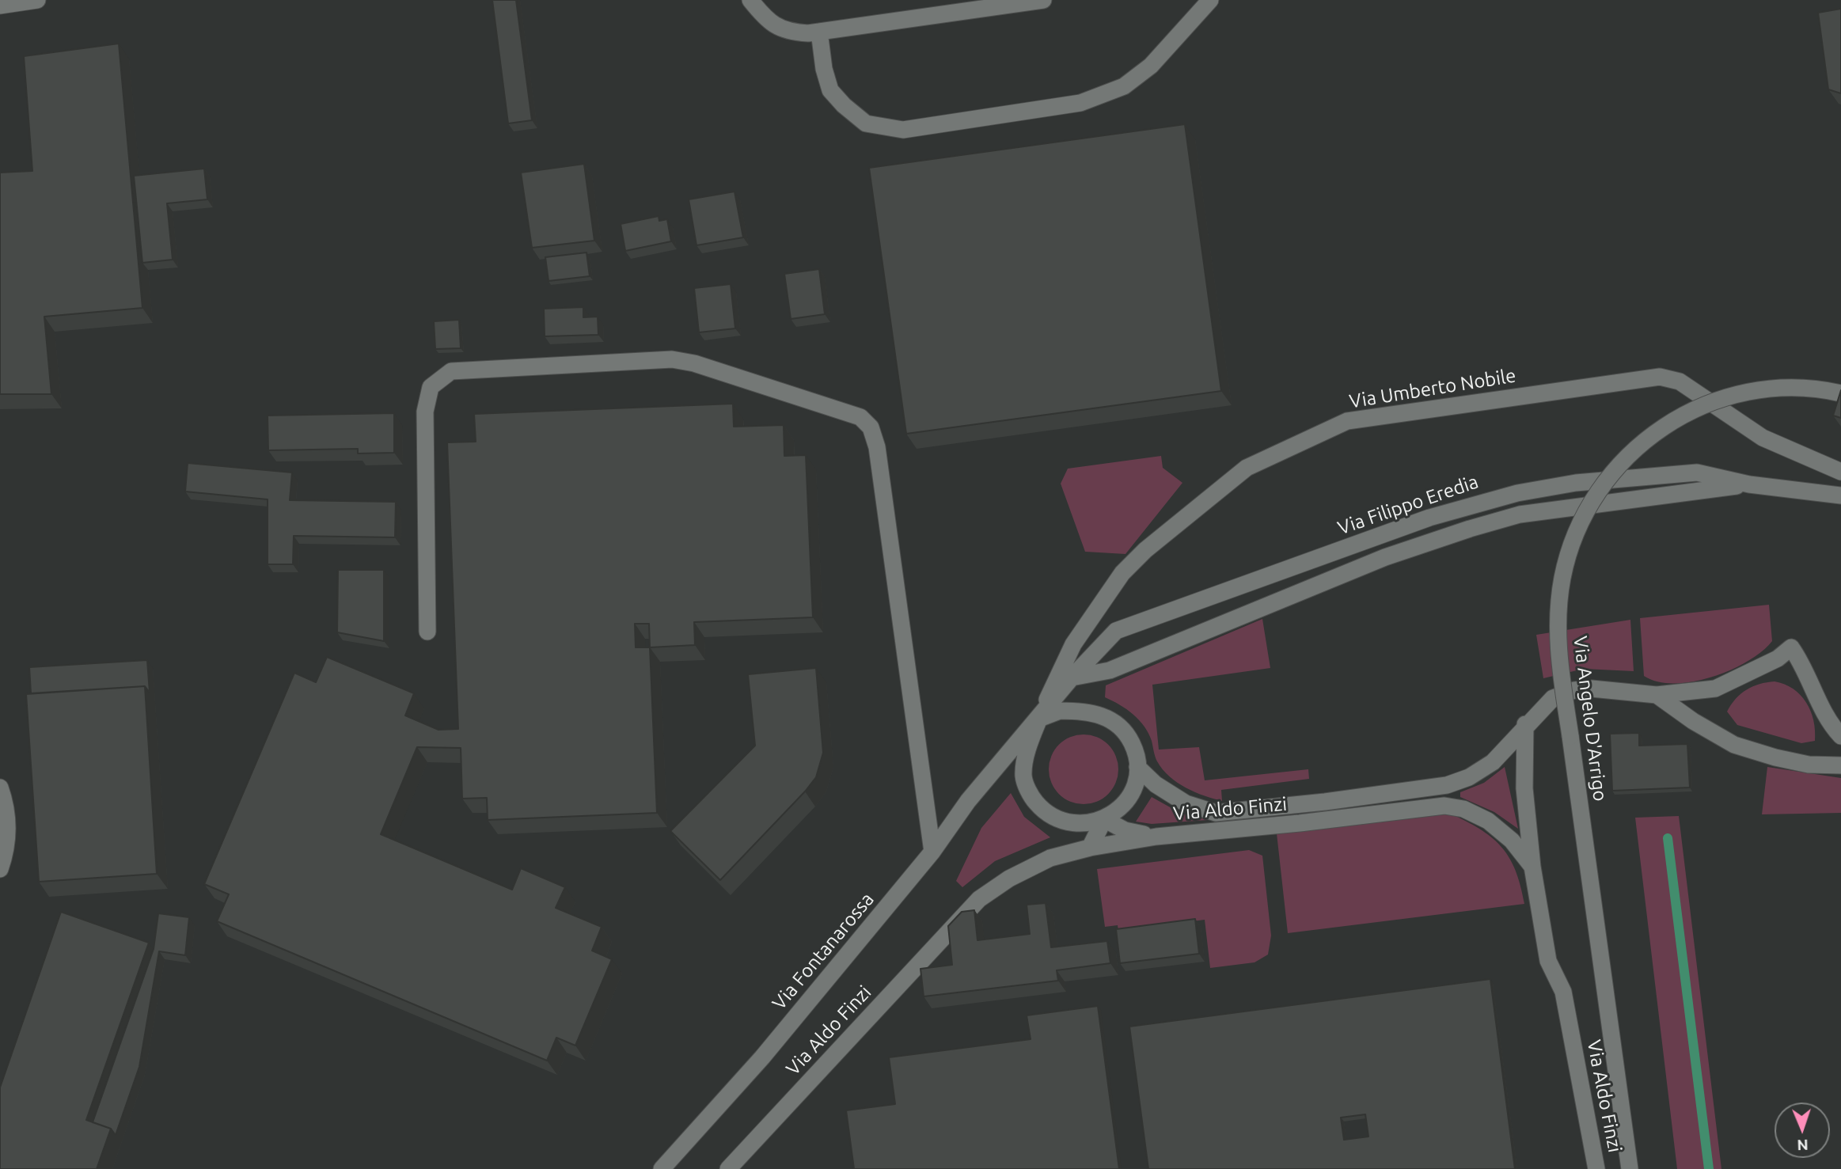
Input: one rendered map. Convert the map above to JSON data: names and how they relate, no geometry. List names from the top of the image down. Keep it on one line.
{"streets":{"street":["Via Umberto Nobile","Via Filippo Eredia","Via Angelo D'Arrigo","Via Aldo Finzi","Via Fontanarossa"]},"crossings":[["Via Umberto Nobile","Via Filippo Eredia"],["Via Umberto Nobile","Via Aldo Finzi"],["Via Umberto Nobile","Via Fontanarossa"],["Via Filippo Eredia","Via Aldo Finzi"],["Via Filippo Eredia","Via Fontanarossa"],["Via Aldo Finzi","Via Fontanarossa"]],"north":"bottom"}
